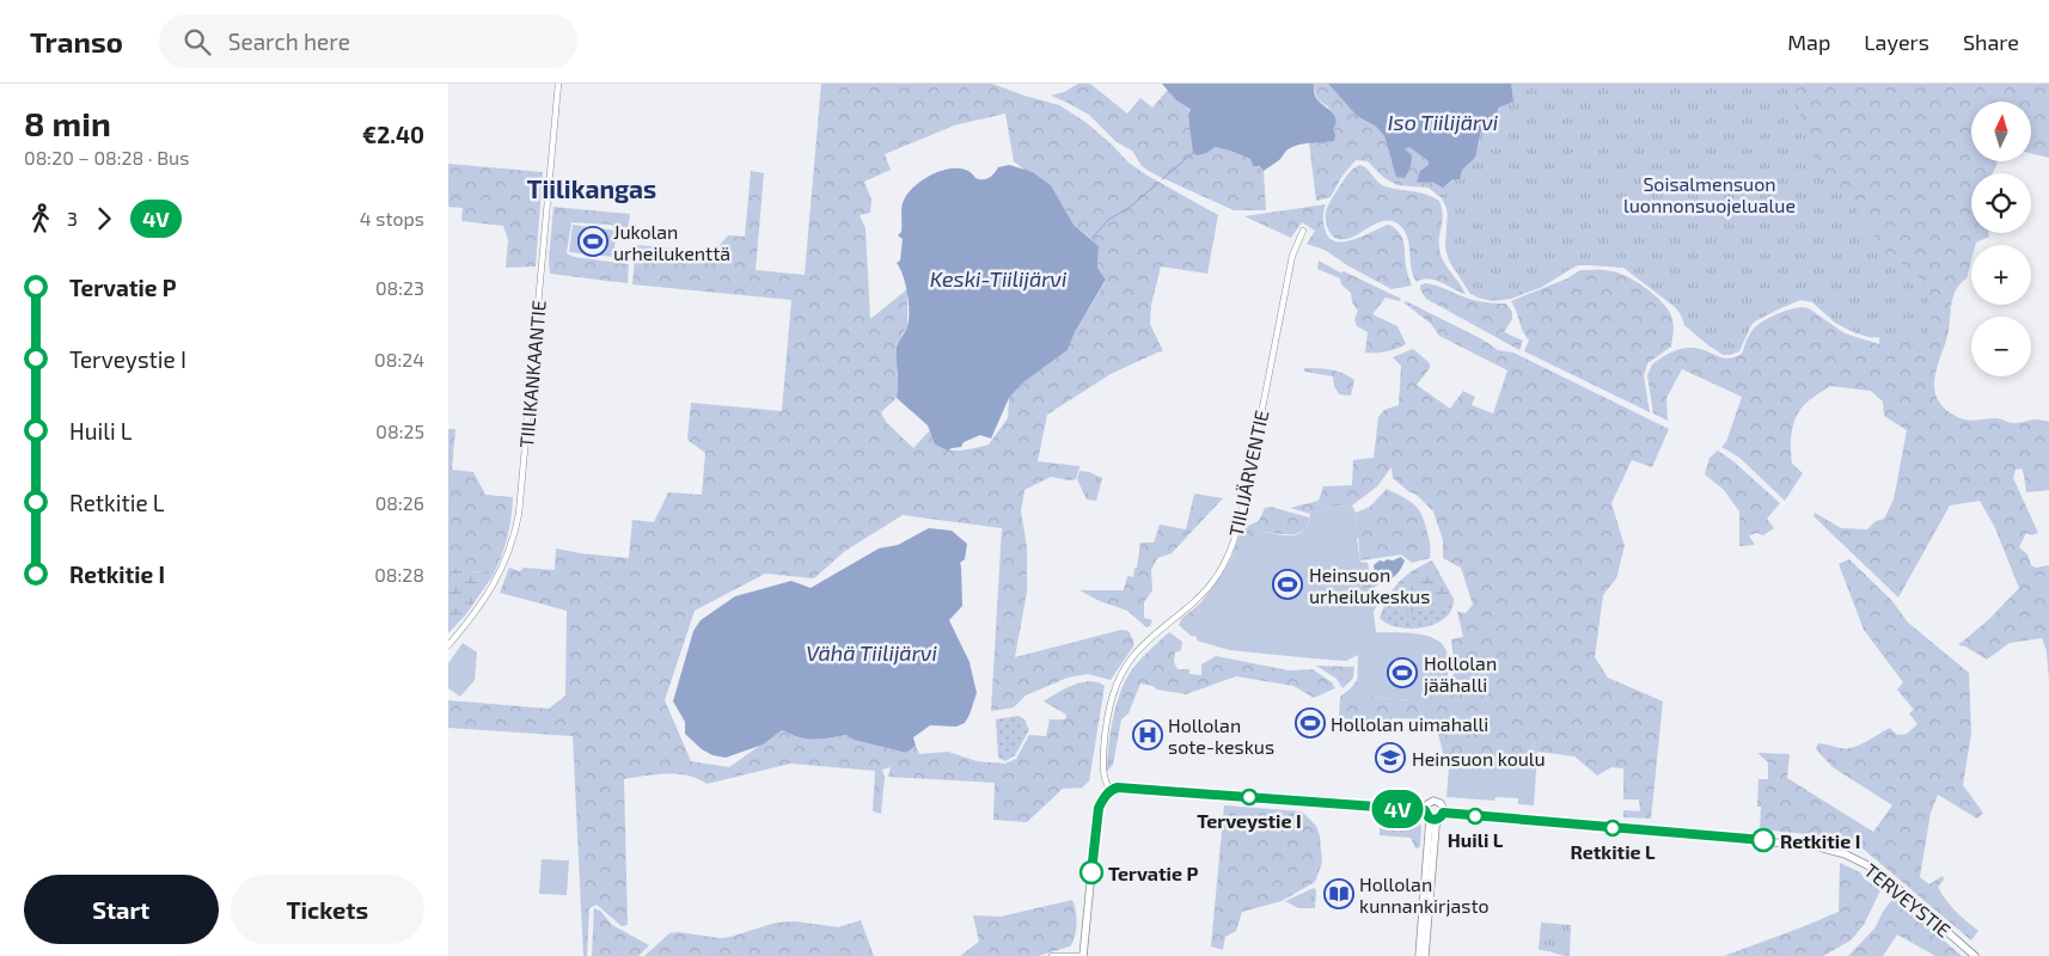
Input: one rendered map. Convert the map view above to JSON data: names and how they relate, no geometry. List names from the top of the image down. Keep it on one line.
{"streets":{"main road":["TERVEYSTIE"],"street":["TIILIKANKAANTIE","TIILIJÄRVENTIE"]},"districts":["Tiilikangas"],"water":["Iso Tiilijärvi","Keski-Tiilijärvi","Vähä Tiilijärvi"],"parks":["Soisalmensuon luonnonsuojelualue"],"places":{"sports":["Jukolan urheilukenttä","Heinsuon urheilukeskus","Hollolan jäähalli","Hollolan uimahalli"],"hospital":["Hollolan sote-keskus"],"school or university":["Heinsuon koulu"],"other":["Terveystie I","Huili L","Retkitie L","Retkitie I","Tervatie P"],"library":["Hollolan kunnankirjasto"]},"lines":["bus line 4V"],"north":"top","page":{"header":"Transo","search":"Search here","nav":["Map","Layers","Share"],"heading":["8 min","08:20 – 08:28 · Bus","€2.40"],"on_map":"4V","map_buttons":["+","−"],"legs":["3","4V","4 stops"],"list":[{"name":"Tervatie P","value":"08:23"},{"name":"Terveystie I","value":"08:24"},{"name":"Huili L","value":"08:25"},{"name":"Retkitie L","value":"08:26"},{"name":"Retkitie I","value":"08:28"}],"buttons":["Start","Tickets"]}}
